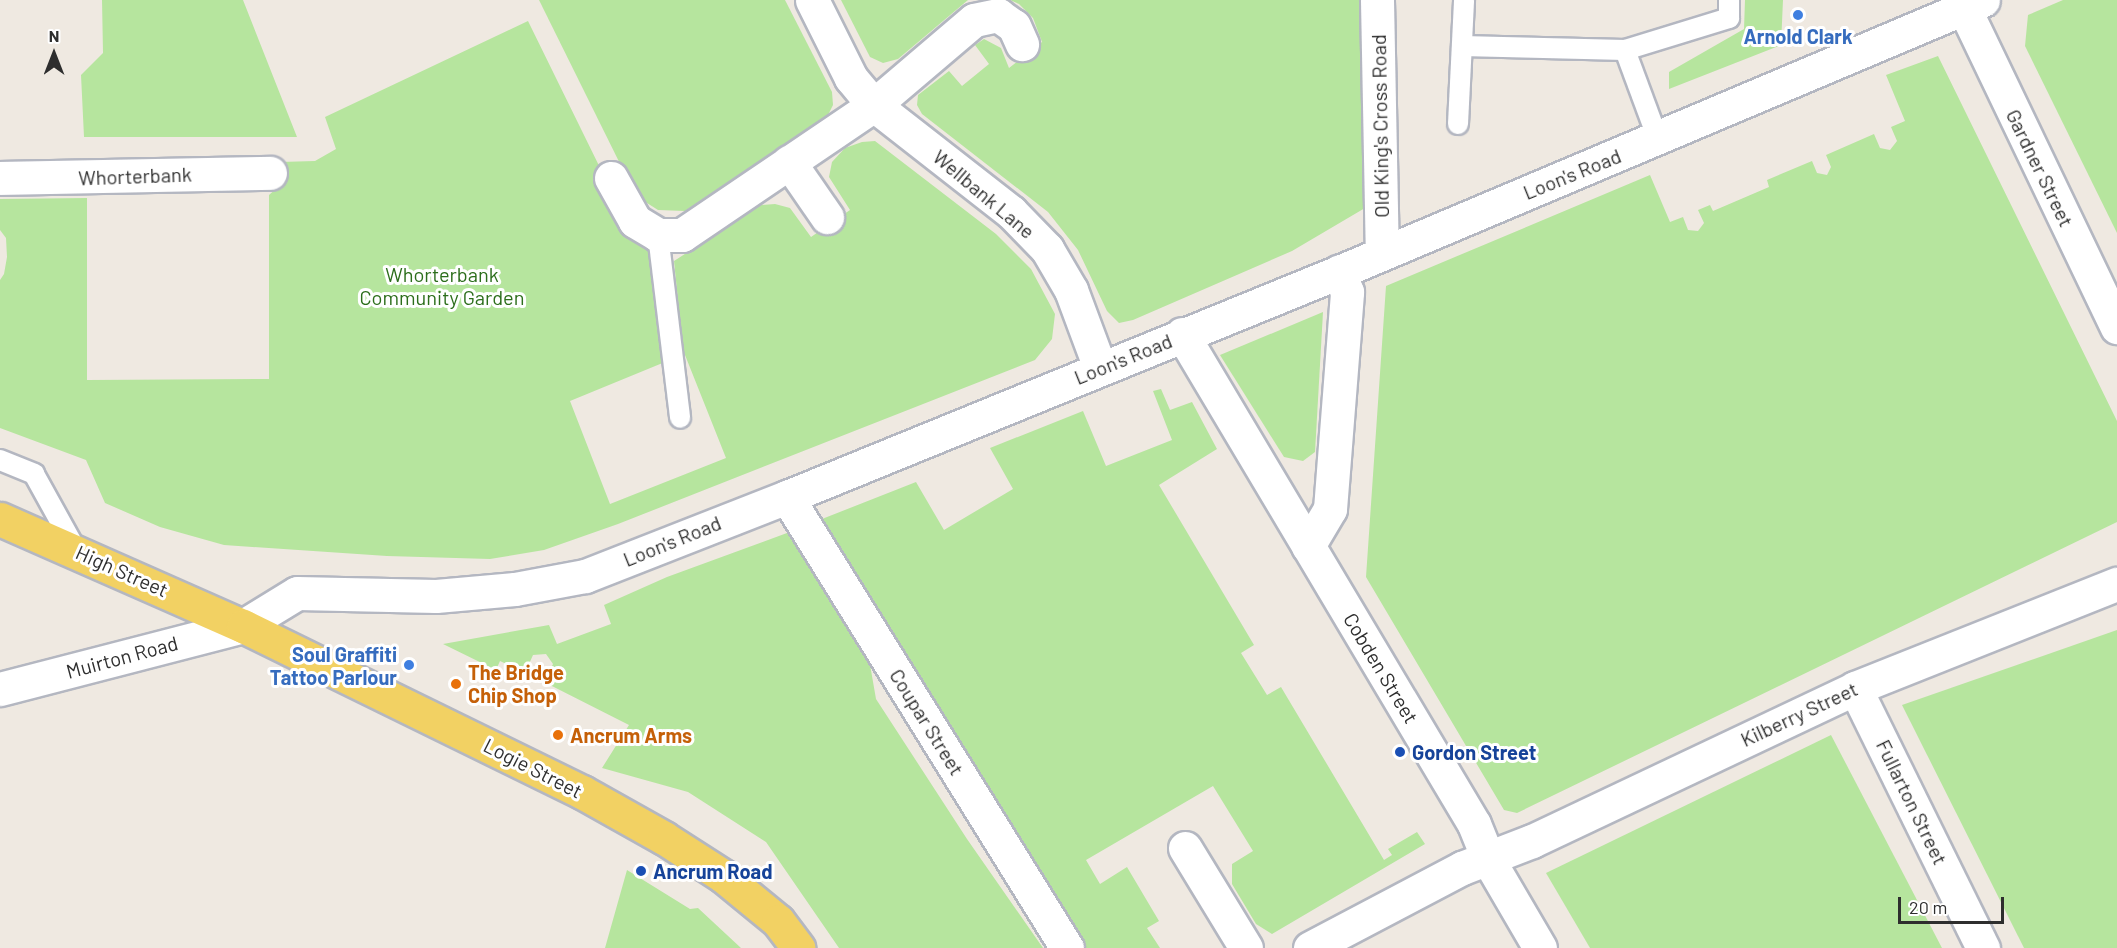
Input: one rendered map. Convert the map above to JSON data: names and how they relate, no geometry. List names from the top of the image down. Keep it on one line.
{"streets":{"main road":["High Street","Logie Street"],"street":["Old King's Cross Road","Gardner Street","Loon's Road","Whorterbank","Wellbank Lane","Muirton Road","Cobden Street","Kilberry Street","Coupar Street","Fullarton Street"]},"crossings":[["Old King's Cross Road","Loon's Road"],["Gardner Street","Loon's Road"],["Loon's Road","Wellbank Lane"],["Loon's Road","High Street"],["Loon's Road","Muirton Road"],["Loon's Road","Cobden Street"],["Loon's Road","Coupar Street"],["Loon's Road","Logie Street"],["High Street","Muirton Road"],["High Street","Logie Street"],["Muirton Road","Logie Street"],["Cobden Street","Kilberry Street"],["Kilberry Street","Fullarton Street"]],"parks":["Whorterbank Community Garden"],"places":["Arnold Clark","Soul Graffiti Tattoo Parlour","The Bridge Chip Shop","Ancrum Arms","Gordon Street","Ancrum Road"],"scale_bar":"20 m","north":"top"}
